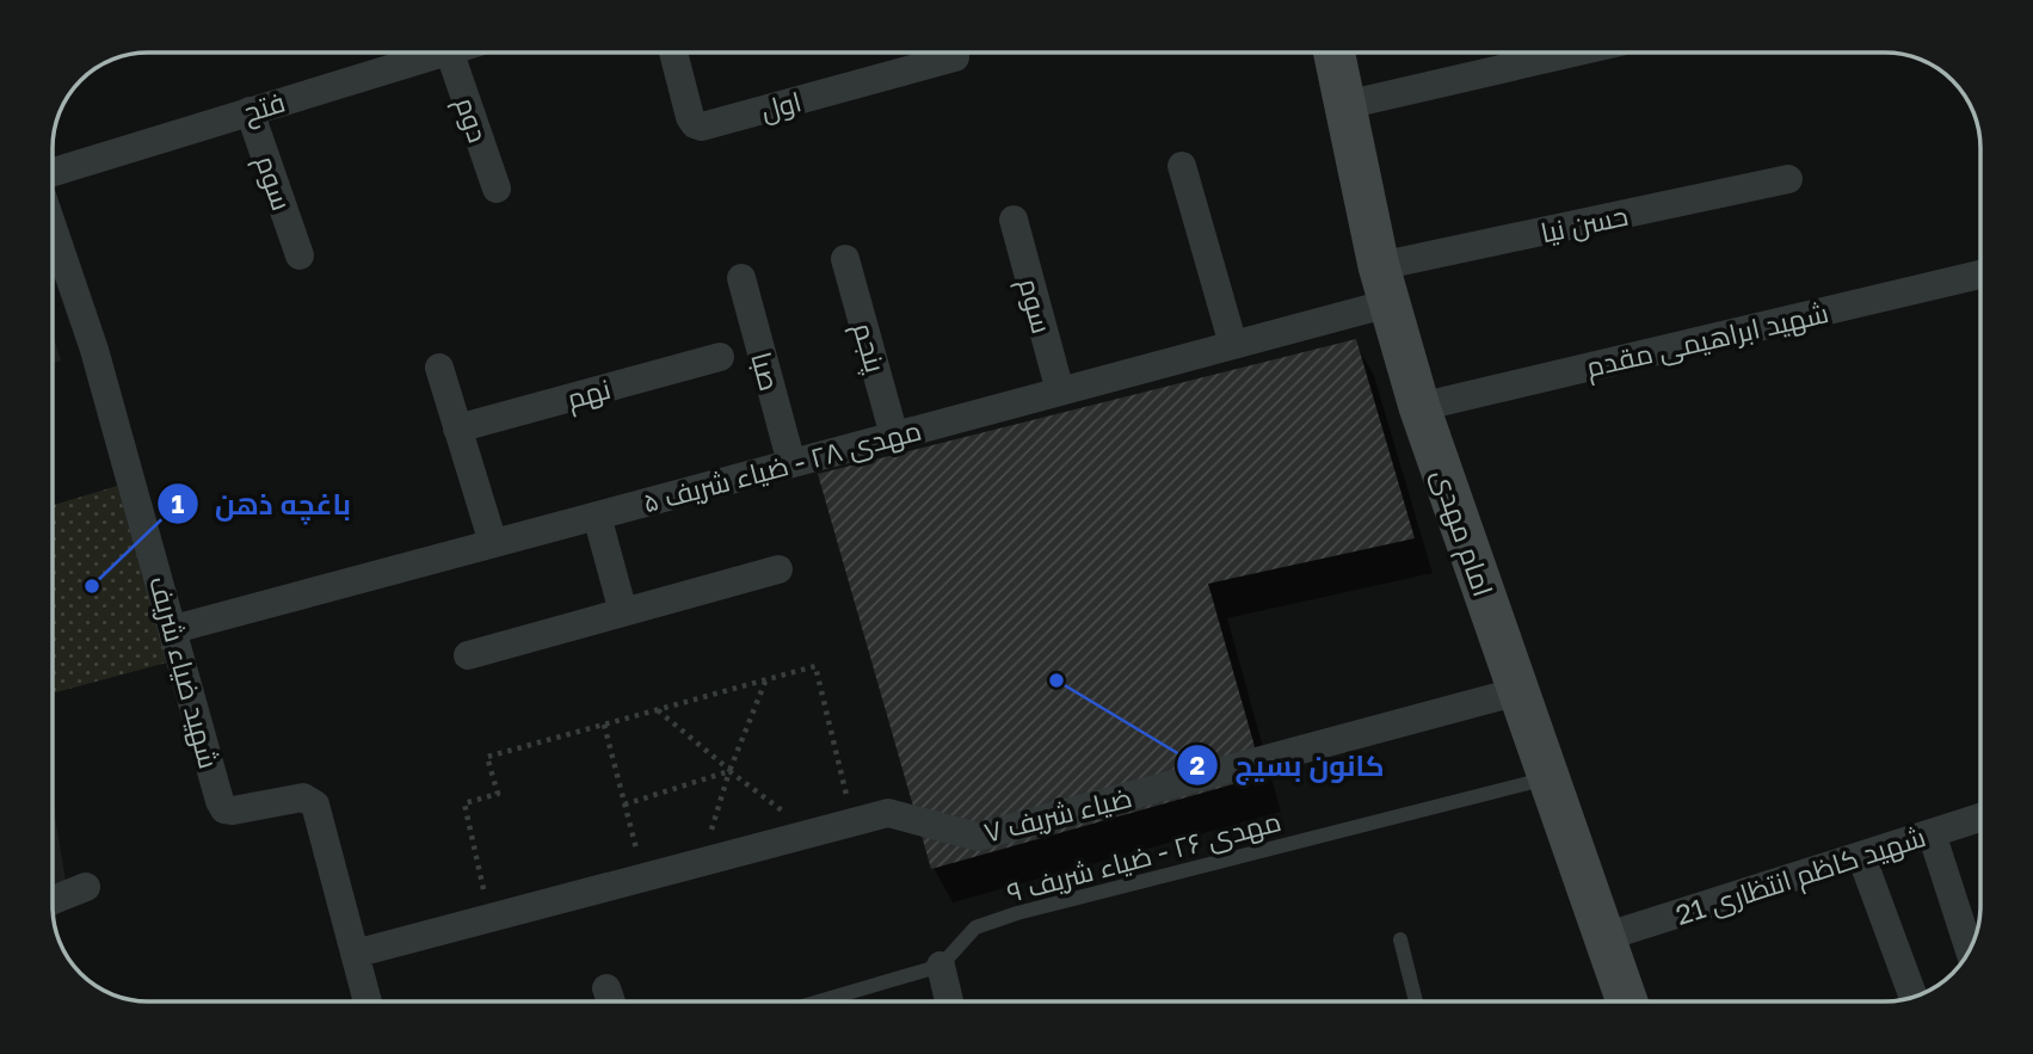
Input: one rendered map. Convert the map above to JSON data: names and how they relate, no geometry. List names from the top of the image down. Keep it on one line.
{"streets":{"main road":["امام مهدی"],"street":["اول","فتح","دوم","سوم","حسن نیا","شهید ابراهیمی مقدم","پنجم","صبا","نهم","مهدی ۲۸ - ضیاء شریف ۵","شهید ضیاء شریف","ضیاء شریف ۷","شهید کاظم انتظاری 21"],"lane":["مهدی ۲۶ - ضیاء شریف ۹"]},"crossings":[["فتح","سوم"],["سوم","مهدی ۲۸ - ضیاء شریف ۵"],["حسن نیا","مهدی ۲۸ - ضیاء شریف ۵"],["حسن نیا","امام مهدی"],["شهید ابراهیمی مقدم","امام مهدی"],["پنجم","مهدی ۲۸ - ضیاء شریف ۵"],["صبا","مهدی ۲۸ - ضیاء شریف ۵"],["مهدی ۲۸ - ضیاء شریف ۵","امام مهدی"],["مهدی ۲۸ - ضیاء شریف ۵","شهید ضیاء شریف"],["امام مهدی","ضیاء شریف ۷"],["امام مهدی","مهدی ۲۶ - ضیاء شریف ۹"],["امام مهدی","شهید کاظم انتظاری 21"],["شهید ضیاء شریف","ضیاء شریف ۷"]],"places":["باغچه ذهن","کانون بسیج"]}
